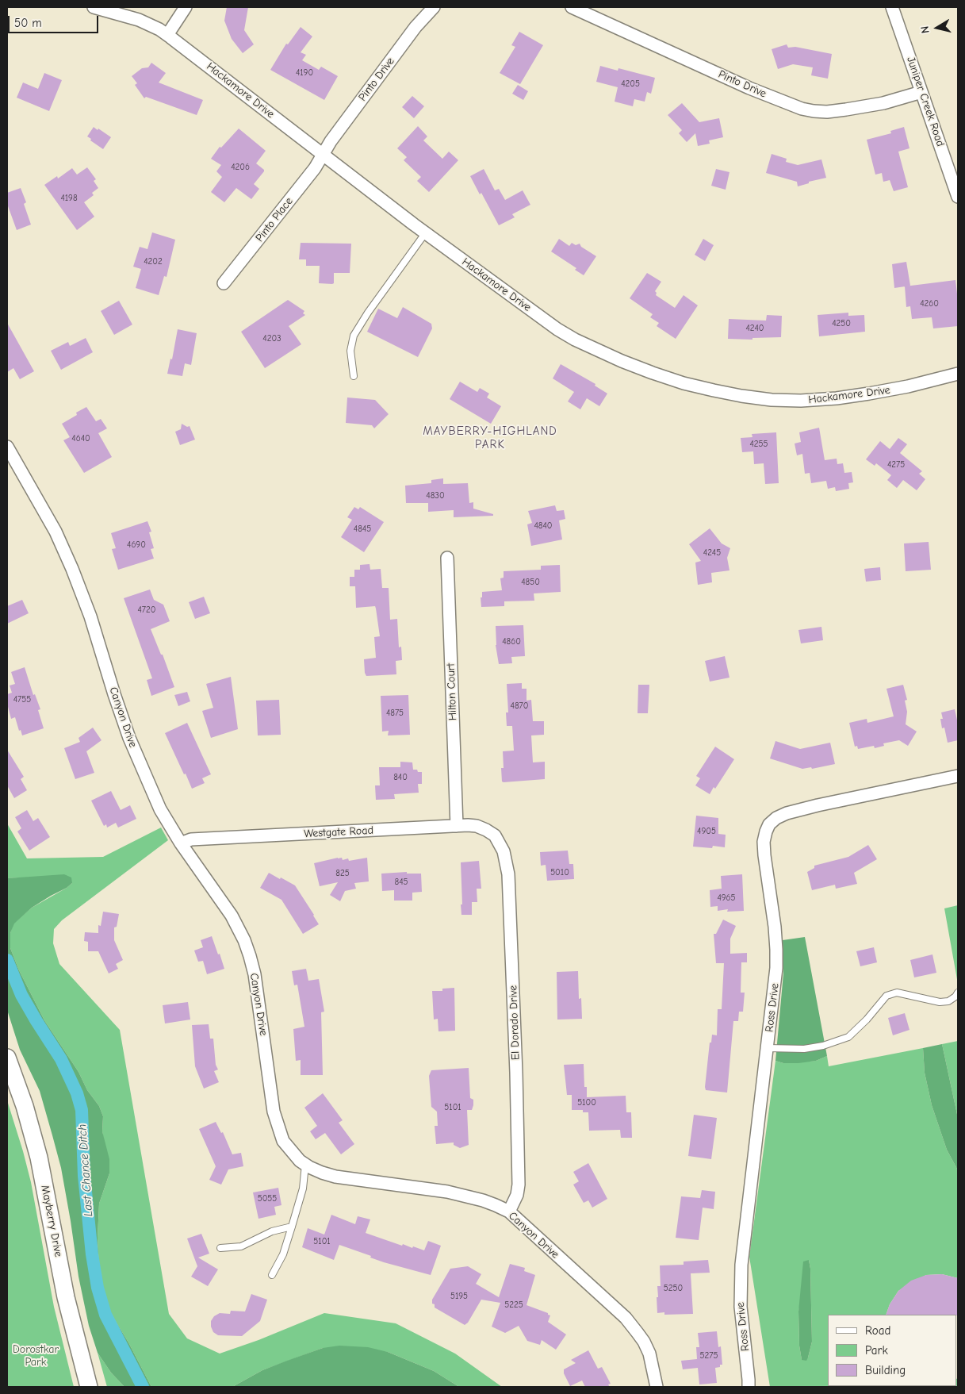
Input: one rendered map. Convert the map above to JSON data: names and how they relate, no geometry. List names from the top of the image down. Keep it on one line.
{"streets":{"main road":["Mayberry Drive"],"street":["Pinto Drive","Hackamore Drive","Juniper Creek Road","Pinto Place","Hilton Court","Canyon Drive","Westgate Road","Ross Drive","El Dorado Drive"]},"crossings":[["Pinto Drive","Hackamore Drive"],["Pinto Drive","Juniper Creek Road"],["Pinto Drive","Pinto Place"],["Hackamore Drive","Pinto Place"],["Hilton Court","Westgate Road"],["Canyon Drive","Westgate Road"],["Canyon Drive","El Dorado Drive"],["Westgate Road","El Dorado Drive"]],"districts":["MAYBERRY-HIGHLAND PARK"],"water":["Last Chance Ditch"],"parks":["Dorostkar Park"],"house_numbers":["4190","4205","4206","4198","4202","4260","4250","4240","4203","4640","4255","4275","4830","4840","4845","4690","4245","4850","4720","4860","4755","4870","4875","840","4905","5010","825","845","4965","5100","5101","5055","5101","5250","5195","5225","5275"],"legend":["Road","Park","Building"],"scale_bar":"50 m","north":"left"}
